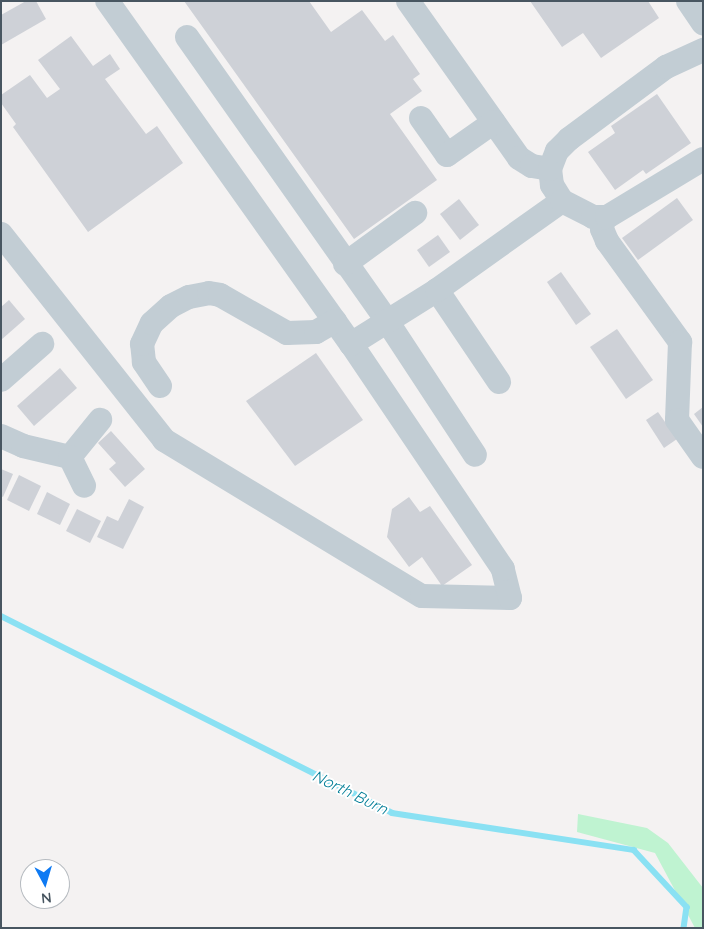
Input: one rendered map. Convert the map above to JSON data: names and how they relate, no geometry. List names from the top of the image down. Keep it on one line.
{"water":["North Burn"],"north":"bottom"}
